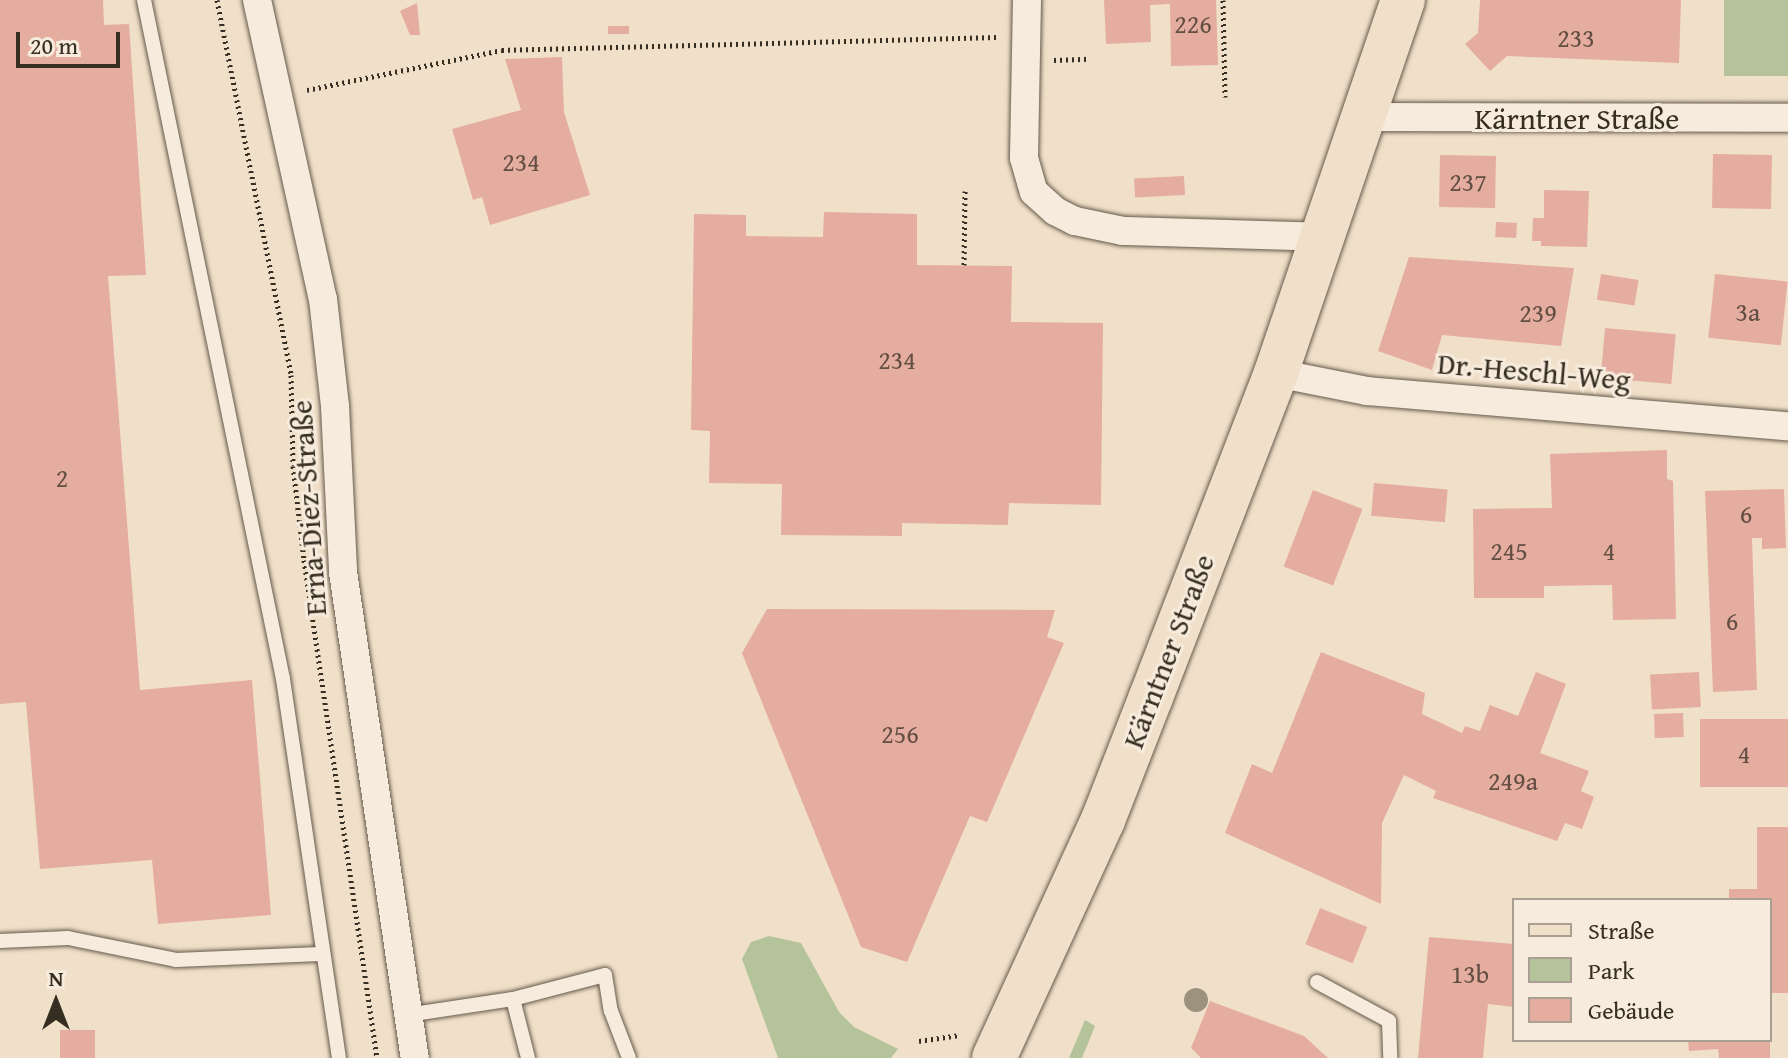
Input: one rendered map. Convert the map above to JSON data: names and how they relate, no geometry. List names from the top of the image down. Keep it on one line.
{"streets":{"main road":["Kärntner Straße"],"street":["Dr.-Heschl-Weg","Erna-Diez-Straße"]},"crossings":[["Kärntner Straße","Dr.-Heschl-Weg"]],"house_numbers":["226","233","234","237","3a","239","234","2","6","245","4","6","256","4","249a","13b"],"legend":["Straße","Park","Gebäude"],"scale_bar":"20 m","north":"top"}
